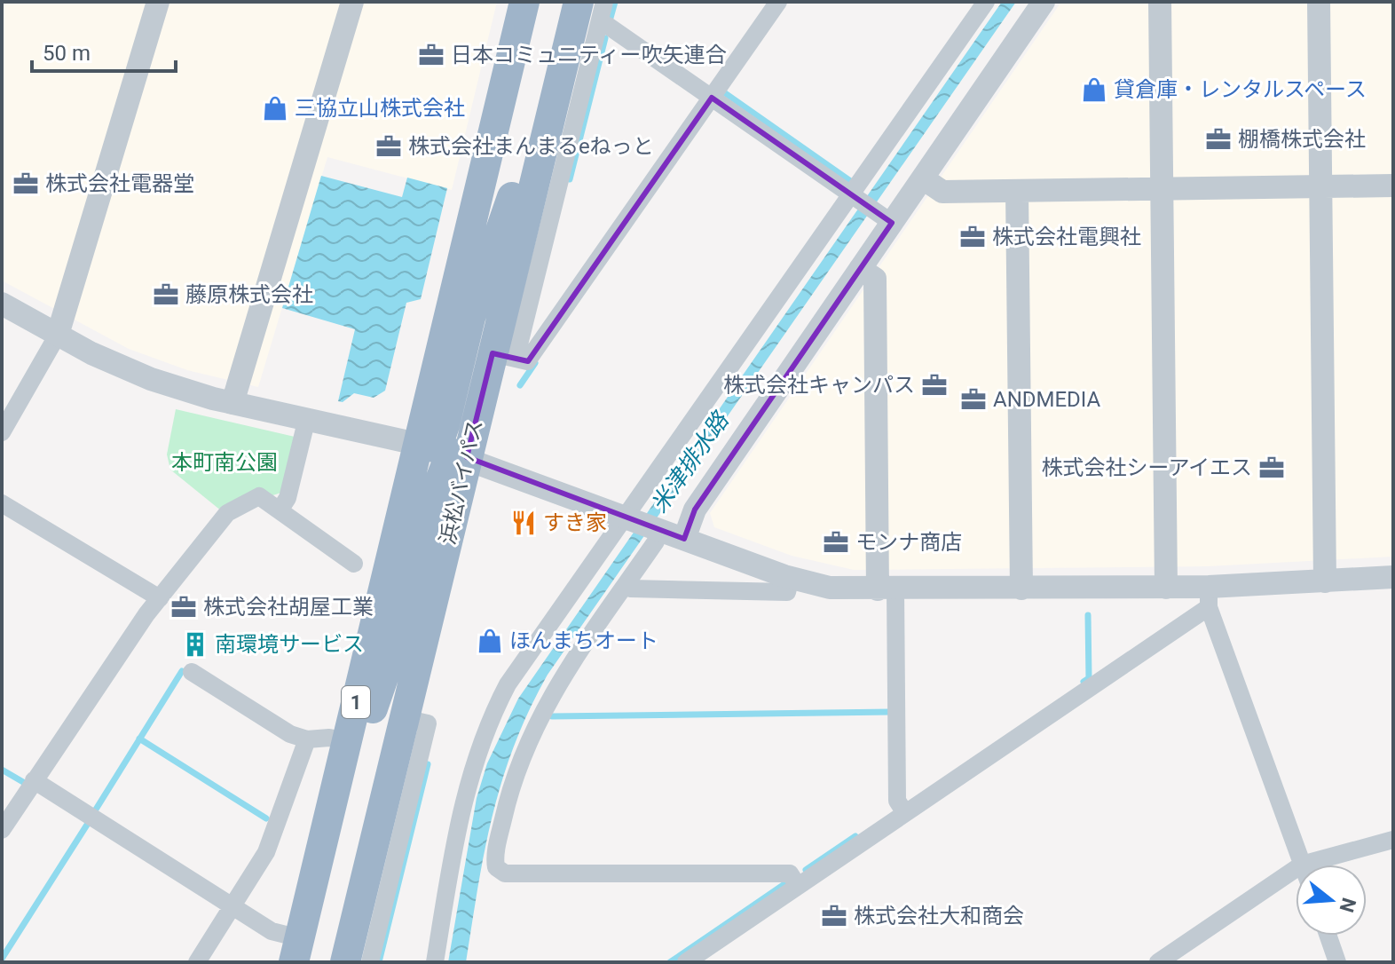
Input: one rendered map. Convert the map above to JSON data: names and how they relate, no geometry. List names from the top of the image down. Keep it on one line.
{"streets":{"highway":["浜松バイパス","1"]},"water":["米津排水路"],"parks":["本町南公園"],"places":{"office":["日本コミュニティー吹矢連合","棚橋株式会社","株式会社まんまるeねっと","株式会社電器堂","株式会社電興社","藤原株式会社","株式会社キャンパス","ANDMEDIA","株式会社シーアイエス","モンナ商店","株式会社胡屋工業","株式会社大和商会"],"shop":["貸倉庫・レンタルスペース","三協立山株式会社","ほんまちオート"],"restaurant":["すき家"],"building":["南環境サービス"]},"scale_bar":"50 m","north":"right"}
